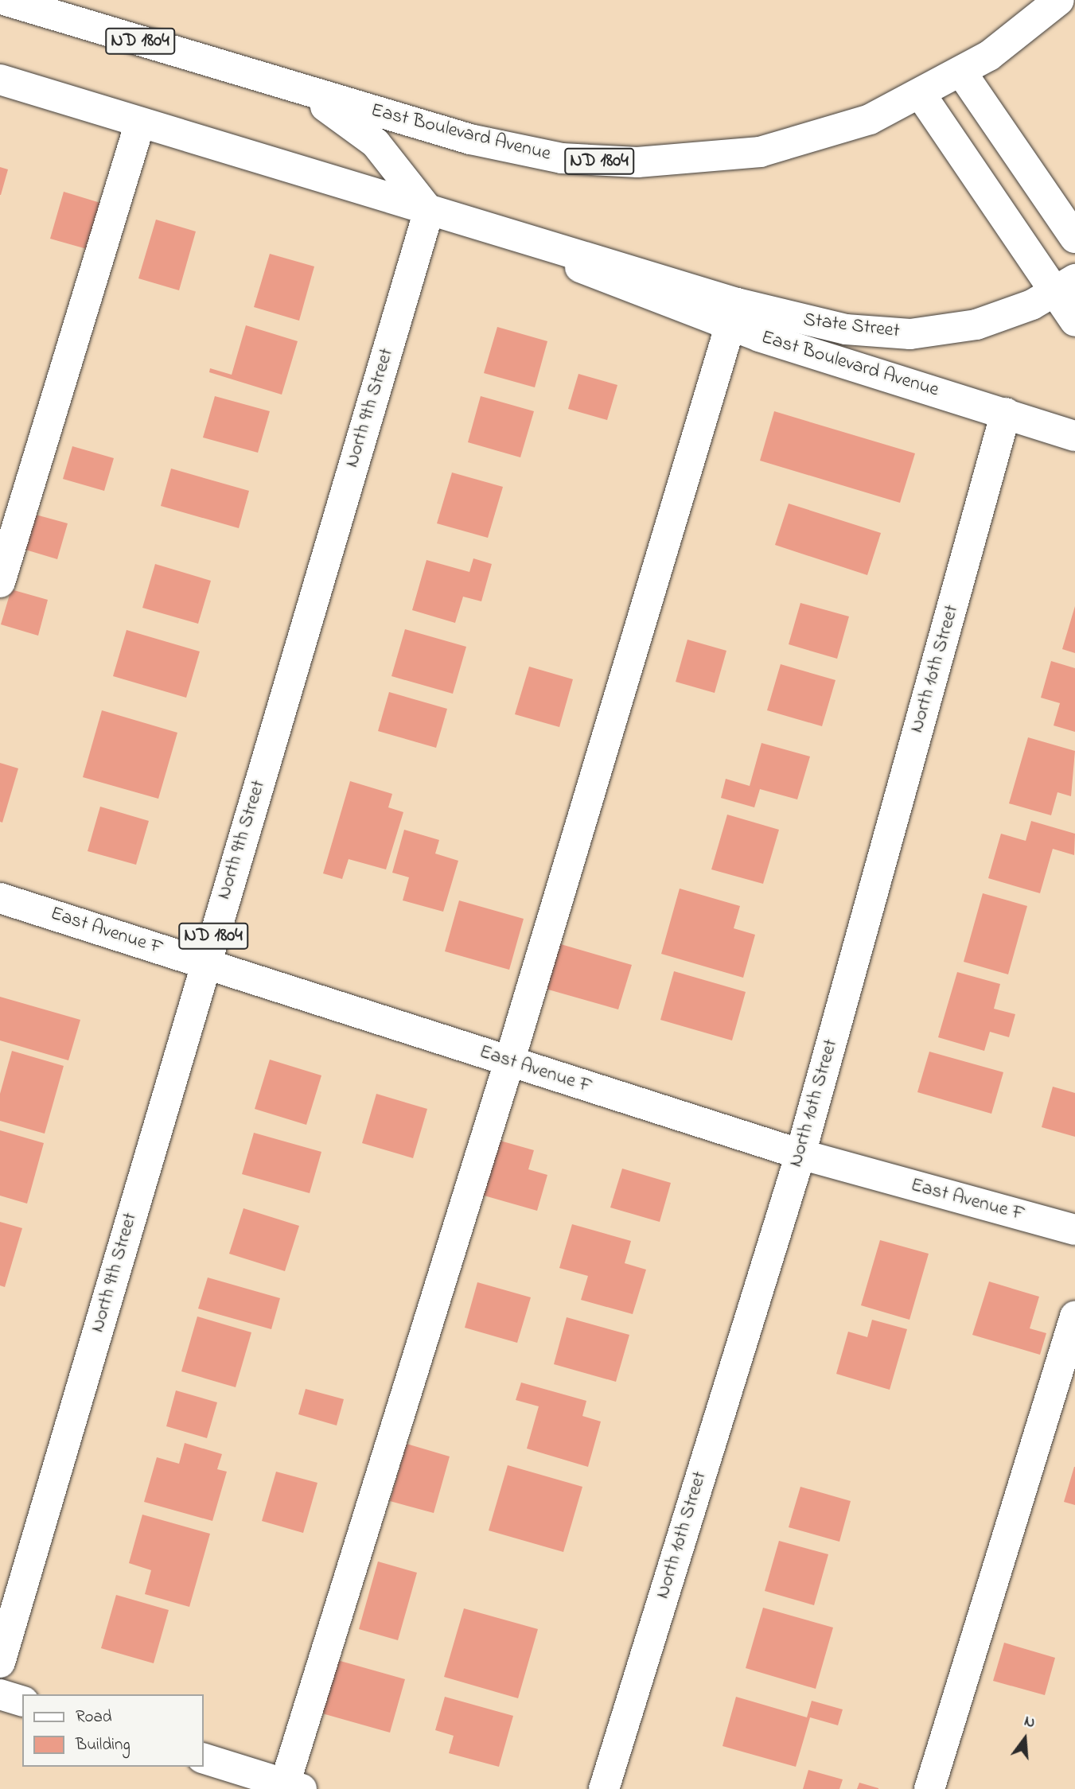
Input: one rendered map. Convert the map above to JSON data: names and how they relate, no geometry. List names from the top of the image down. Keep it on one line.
{"streets":{"main road":["ND 1804","East Boulevard Avenue","State Street","North 9th Street","North 10th Street","East Avenue F"]},"crossings":[["ND 1804","East Boulevard Avenue"],["East Boulevard Avenue","State Street"],["East Boulevard Avenue","North 9th Street"],["East Boulevard Avenue","North 10th Street"],["North 9th Street","East Avenue F"],["North 10th Street","East Avenue F"]],"legend":["Road","Building"],"north":"top"}
